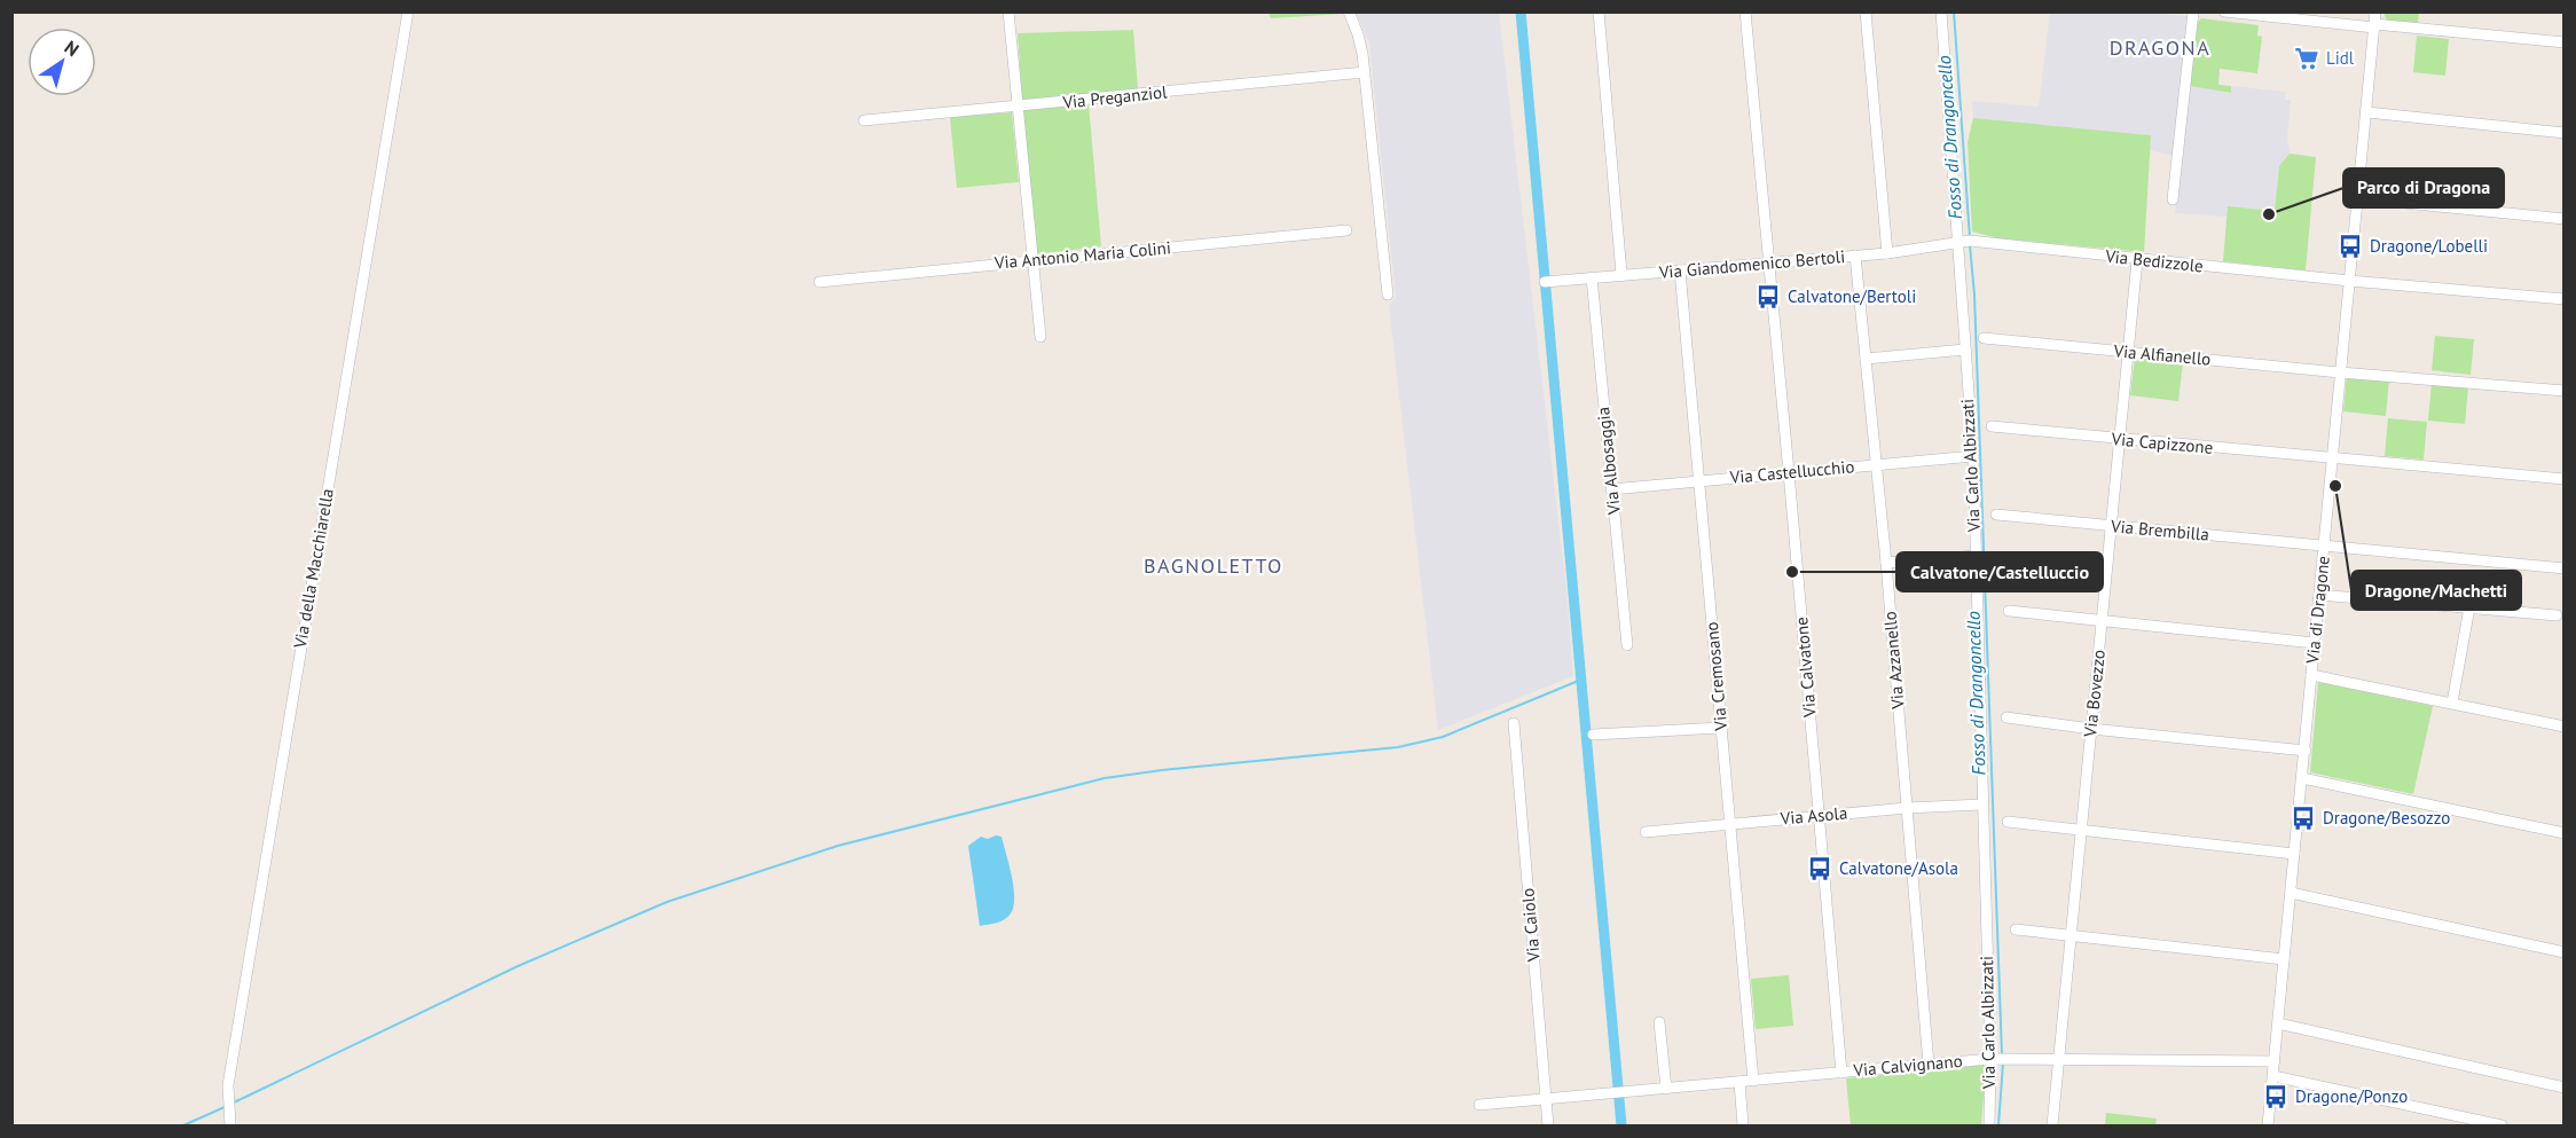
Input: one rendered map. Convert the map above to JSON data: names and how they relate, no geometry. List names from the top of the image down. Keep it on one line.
{"streets":{"street":["Via Preganziol","Via Antonio Maria Colini","Via Bedizzole","Via Giandomenico Bertoli","Via Alfianello","Via Capizzone","Via Albosaggia","Via Carlo Albizzati","Via Castellucchio","Via Brembilla","Via della Macchiarella","Via di Dragone","Via Azzanello","Via Calvatone","Via Cremosano","Via Bovezzo","Via Asola","Via Caiolo","Via Calvignano"]},"crossings":[["Via Bedizzole","Via Giandomenico Bertoli"],["Via Bedizzole","Via Carlo Albizzati"],["Via Bedizzole","Via di Dragone"],["Via Bedizzole","Via Bovezzo"],["Via Giandomenico Bertoli","Via Albosaggia"],["Via Giandomenico Bertoli","Via Carlo Albizzati"],["Via Giandomenico Bertoli","Via Azzanello"],["Via Giandomenico Bertoli","Via Calvatone"],["Via Giandomenico Bertoli","Via Cremosano"],["Via Alfianello","Via di Dragone"],["Via Alfianello","Via Bovezzo"],["Via Capizzone","Via di Dragone"],["Via Capizzone","Via Bovezzo"],["Via Albosaggia","Via Castellucchio"],["Via Carlo Albizzati","Via Castellucchio"],["Via Carlo Albizzati","Via Asola"],["Via Carlo Albizzati","Via Calvignano"],["Via Castellucchio","Via Azzanello"],["Via Castellucchio","Via Calvatone"],["Via Castellucchio","Via Cremosano"],["Via Brembilla","Via di Dragone"],["Via Brembilla","Via Bovezzo"],["Via di Dragone","Via Calvignano"],["Via Azzanello","Via Asola"],["Via Azzanello","Via Calvignano"],["Via Calvatone","Via Asola"],["Via Calvatone","Via Calvignano"],["Via Cremosano","Via Asola"],["Via Cremosano","Via Calvignano"],["Via Bovezzo","Via Calvignano"],["Via Caiolo","Via Calvignano"]],"districts":["DRAGONA","BAGNOLETTO"],"water":["Fosso di Drangoncello"],"places":{"supermarket":["Lidl"],"other":["Parco di Dragona","Dragone/Machetti","Calvatone/Castelluccio"],"bus stop":["Dragone/Lobelli","Calvatone/Bertoli","Dragone/Besozzo","Calvatone/Asola","Dragone/Ponzo"]},"north":"top right"}
